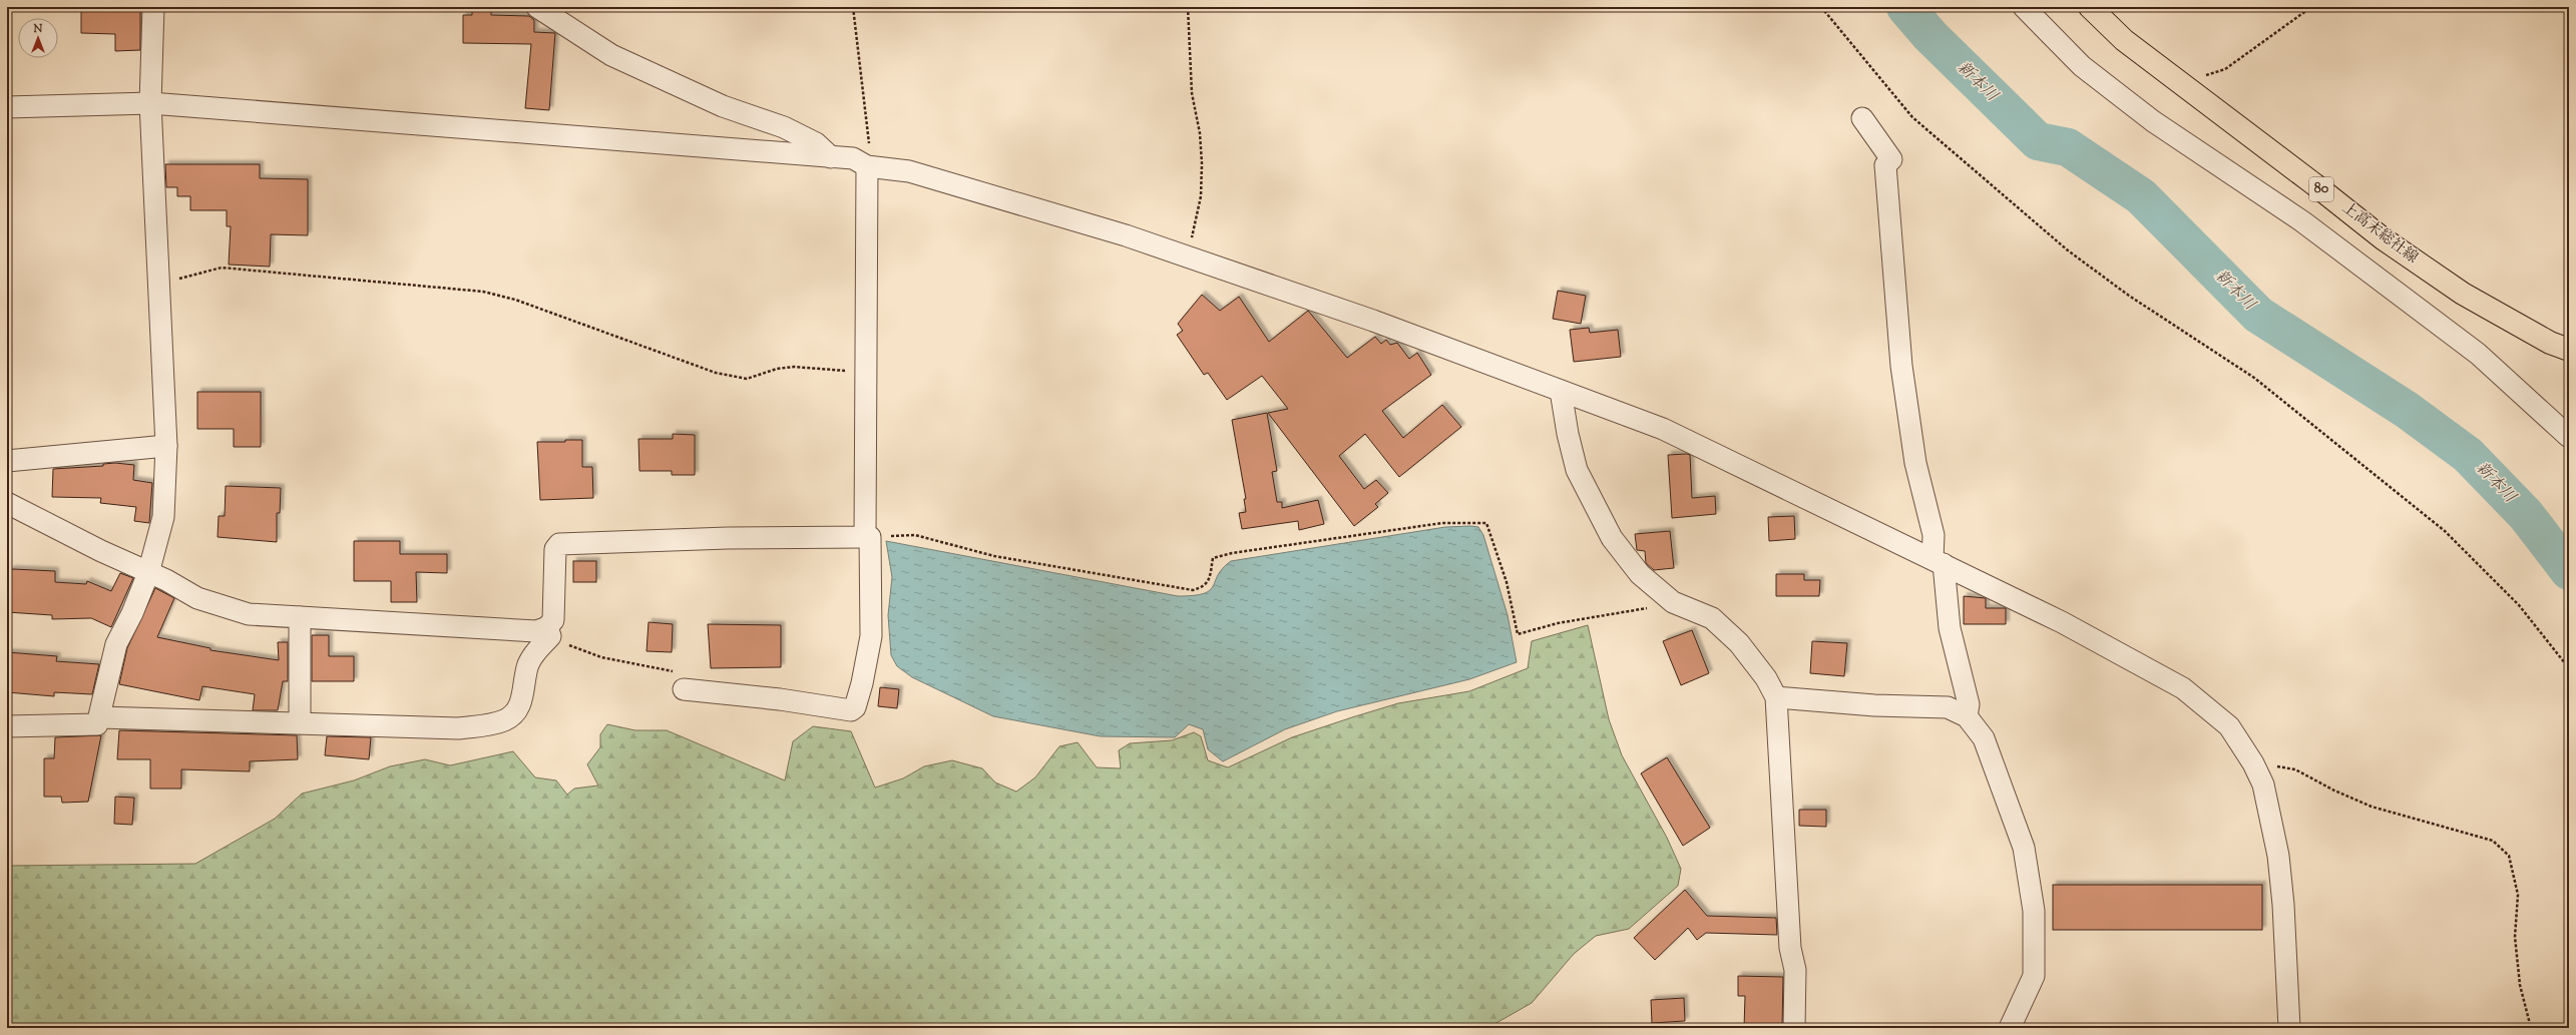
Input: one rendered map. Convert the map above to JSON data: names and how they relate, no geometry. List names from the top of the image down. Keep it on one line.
{"streets":{"main road":["80","上高末総社線"]},"water":["新本川"],"north":"top"}
